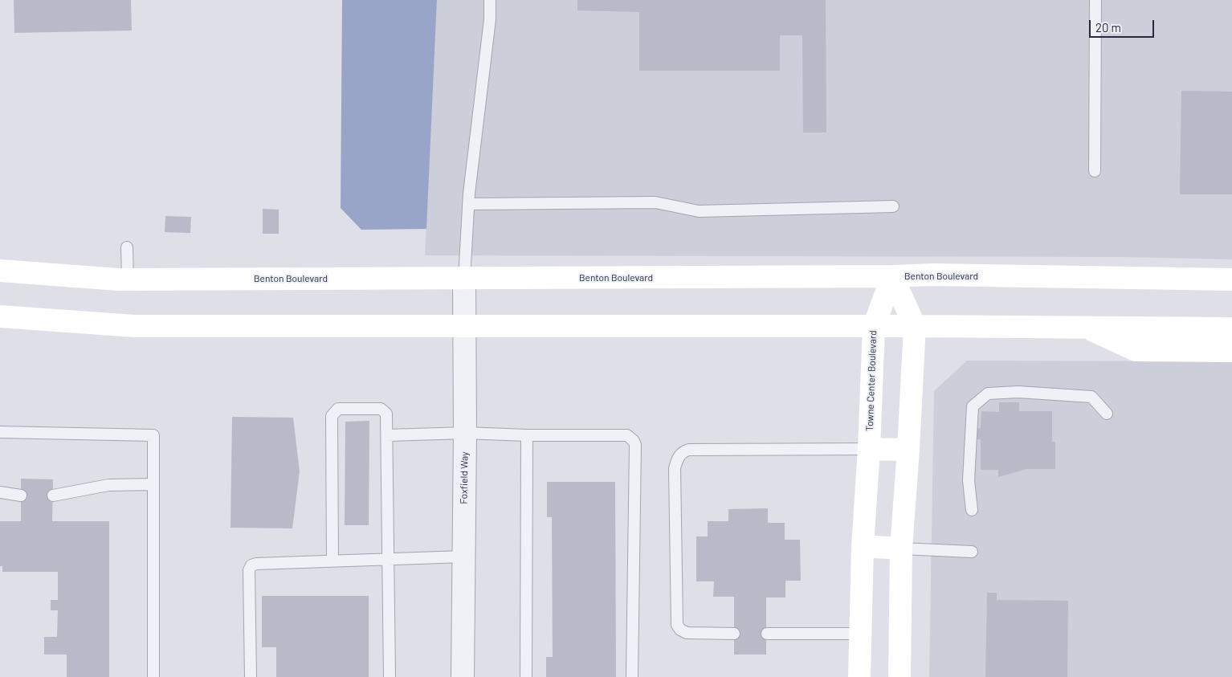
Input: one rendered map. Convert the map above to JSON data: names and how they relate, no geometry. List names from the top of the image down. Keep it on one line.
{"streets":{"street":["Benton Boulevard","Towne Center Boulevard","Foxfield Way"]},"crossings":[["Benton Boulevard","Towne Center Boulevard"],["Benton Boulevard","Foxfield Way"]],"scale_bar":"20 m"}
